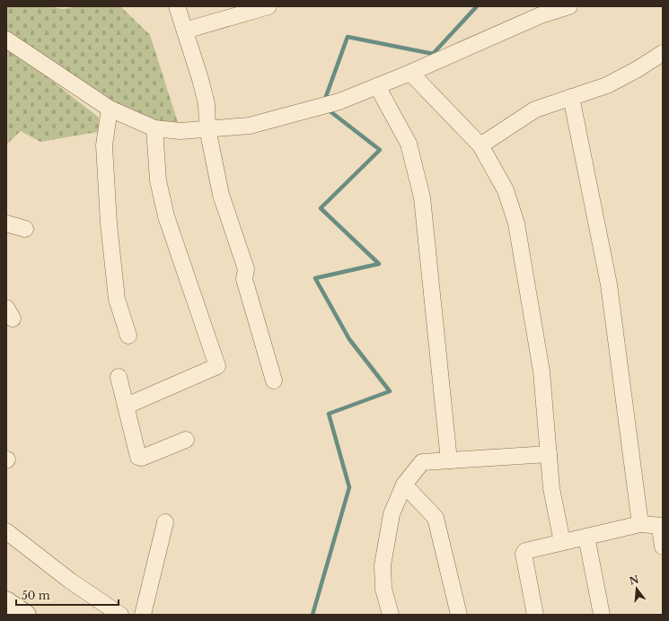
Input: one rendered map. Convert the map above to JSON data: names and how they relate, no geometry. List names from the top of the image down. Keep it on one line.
{"scale_bar":"50 m","north":"top"}
